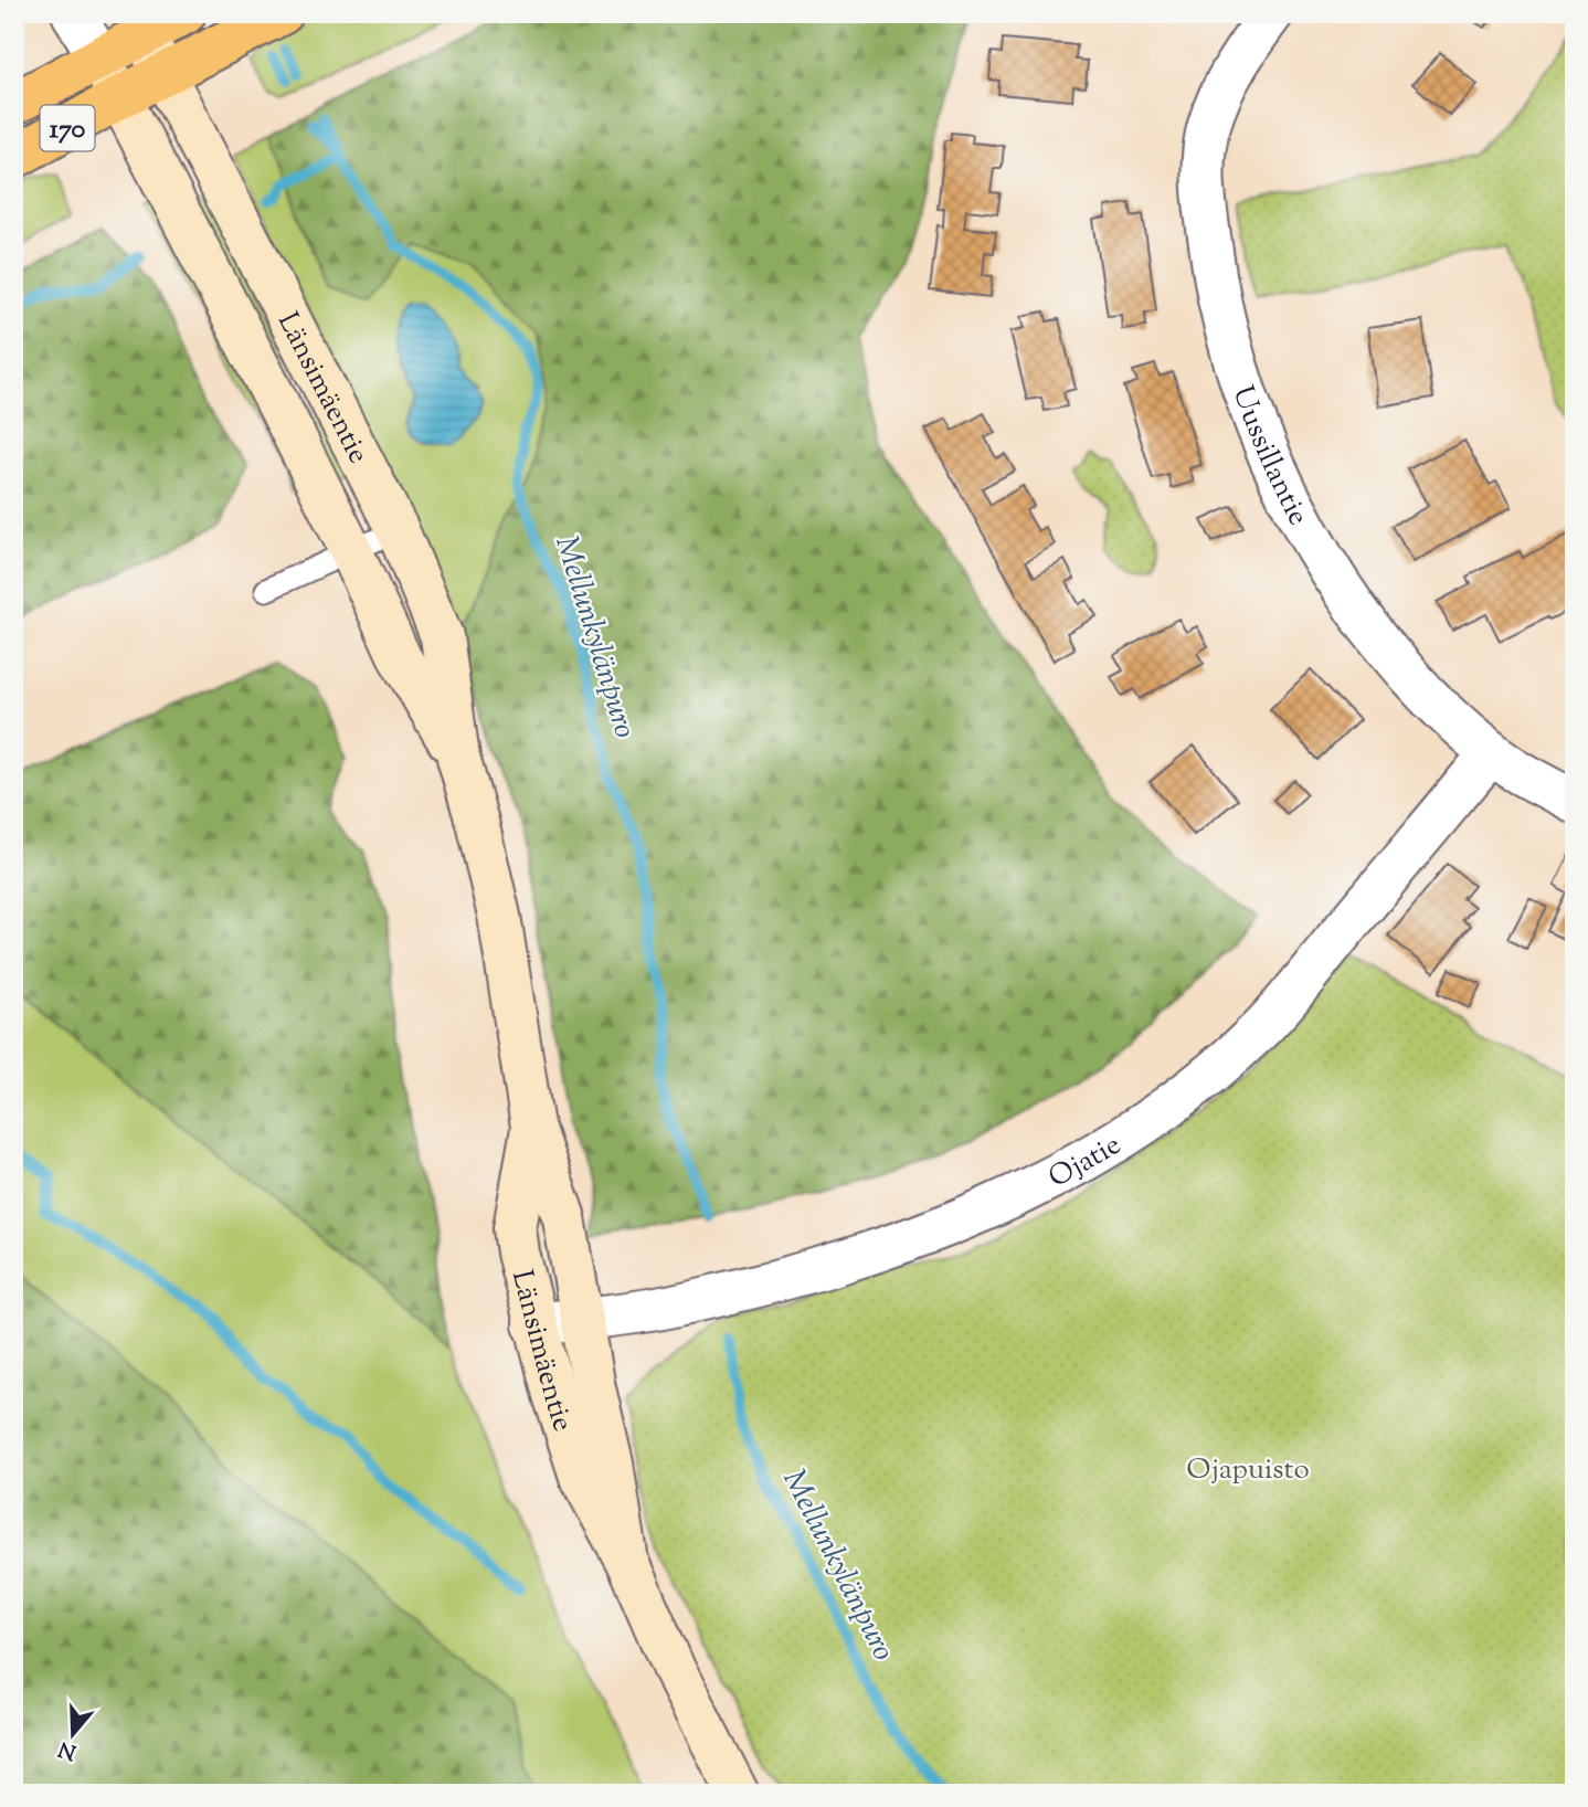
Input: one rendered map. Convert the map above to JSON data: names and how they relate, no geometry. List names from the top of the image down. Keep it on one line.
{"streets":{"main road":["170","Länsimäentie"],"street":["Uussillantie","Ojatie"]},"crossings":[["170","Länsimäentie"],["Länsimäentie","Ojatie"],["Uussillantie","Ojatie"]],"water":["Mellunkylänpuro"],"parks":["Ojapuisto"],"north":"bottom"}
